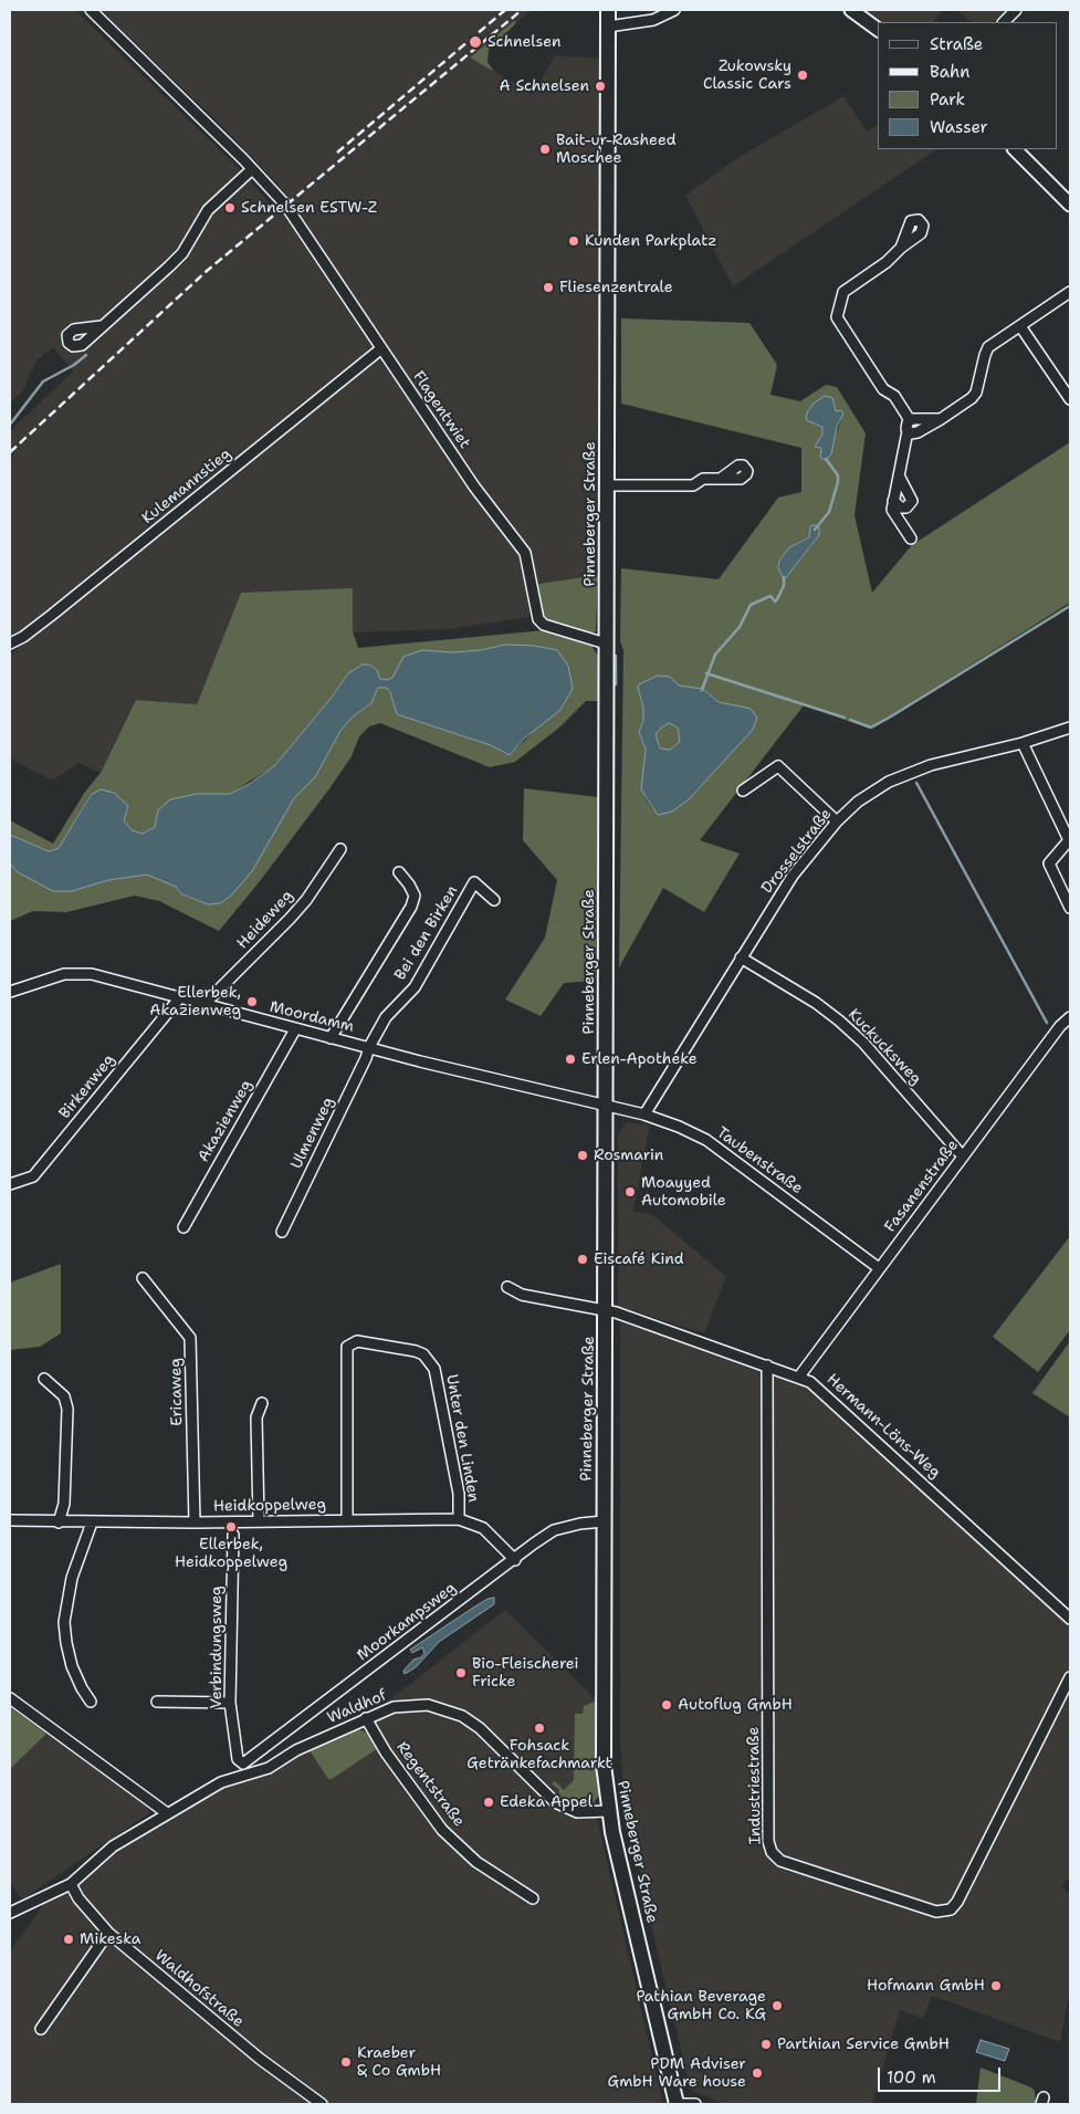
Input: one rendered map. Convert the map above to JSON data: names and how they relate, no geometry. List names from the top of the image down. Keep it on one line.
{"streets":{"main road":["Pinneberger Straße"],"street":["Flagentwiet","Kulemannstieg","Drosselstraße","Heideweg","Bei den Birken","Moordamm","Kuckucksweg","Birkenweg","Akazienweg","Ulmenweg","Taubenstraße","Fasanenstraße","Ericaweg","Hermann-Löns-Weg","Unter den Linden","Heidkoppelweg","Moorkampsweg","Verbindungsweg","Waldhof","Regentstraße","Industriestraße","Waldhofstraße"]},"crossings":[["Flagentwiet","Kulemannstieg"],["Flagentwiet","Pinneberger Straße"],["Pinneberger Straße","Moordamm"],["Pinneberger Straße","Taubenstraße"],["Pinneberger Straße","Hermann-Löns-Weg"],["Pinneberger Straße","Moorkampsweg"],["Pinneberger Straße","Waldhof"],["Drosselstraße","Kuckucksweg"],["Drosselstraße","Taubenstraße"],["Heideweg","Moordamm"],["Bei den Birken","Moordamm"],["Bei den Birken","Ulmenweg"],["Moordamm","Birkenweg"],["Moordamm","Akazienweg"],["Moordamm","Ulmenweg"],["Moordamm","Taubenstraße"],["Kuckucksweg","Fasanenstraße"],["Taubenstraße","Fasanenstraße"],["Fasanenstraße","Hermann-Löns-Weg"],["Ericaweg","Heidkoppelweg"],["Hermann-Löns-Weg","Industriestraße"],["Unter den Linden","Heidkoppelweg"],["Heidkoppelweg","Moorkampsweg"],["Moorkampsweg","Verbindungsweg"],["Waldhof","Regentstraße"]],"places":["Schnelsen","Zukowsky Classic Cars","A Schnelsen","Bait-ur-Rasheed Moschee","Schnelsen ESTW-Z","Kunden Parkplatz","Fliesenzentrale","Ellerbek, Akazienweg","Erlen-Apotheke","Rosmarin","Moayyed Automobile","Eiscafé Kind","Ellerbek, Heidkoppelweg","Bio-Fleischerei Fricke","Autoflug GmbH","Fohsack Getränkefachmarkt","Edeka Appel","Mikeska","Hofmann GmbH","Pathian Beverage GmbH Co. KG","Parthian Service GmbH","Kraeber & Co GmbH","PDM Adviser GmbH Ware house"],"legend":["Straße","Bahn","Park","Wasser"],"scale_bar":"100 m"}
